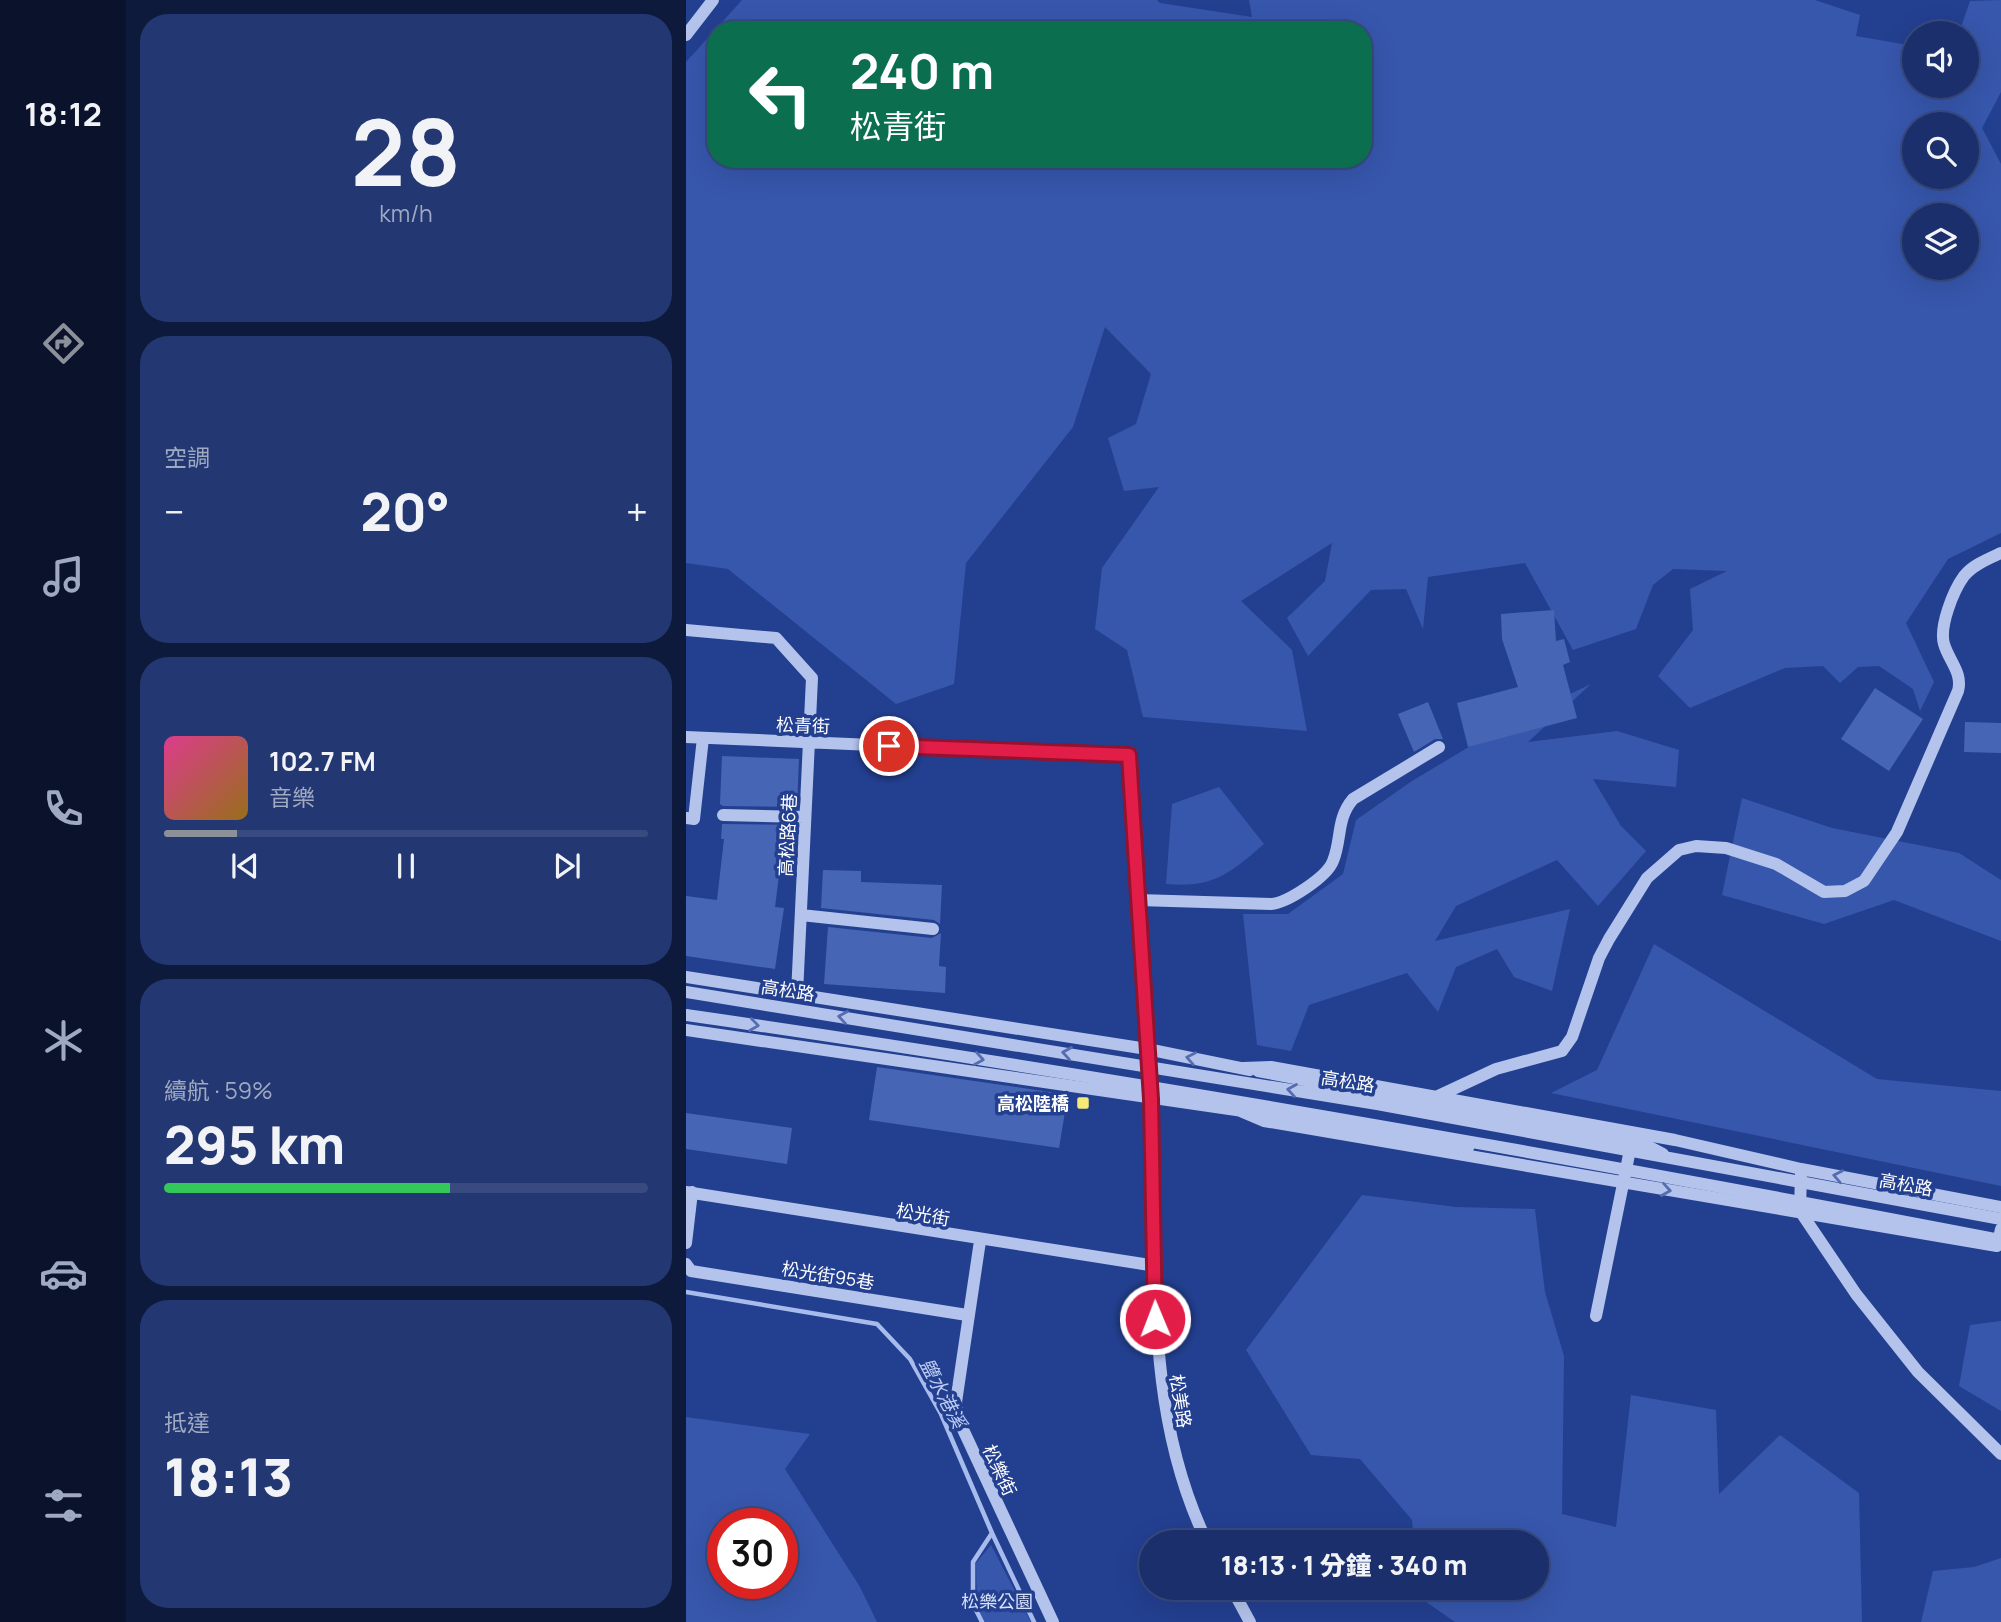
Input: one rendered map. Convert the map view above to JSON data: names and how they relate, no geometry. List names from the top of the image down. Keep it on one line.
{"streets":{"street":["松青街","高松路6巷","高松路","松光街","松光街95巷","松美路","松樂街"]},"crossings":[["松青街","高松路6巷"],["松青街","松美路"],["高松路6巷","高松路"],["高松路","松美路"],["松光街","松美路"],["松光街","松樂街"],["松光街95巷","松樂街"]],"water":["鹽水港溪"],"parks":["松樂公園"],"places":{"transit":["高松陸橋"]},"page":{"tabs":"18:12","tile":[["28","km/h"],"空調",["續航 · 59%","295 km"],["抵達","18:13"]],"turn":["240 m","松青街"],"heat":["−","20°","+"],"song":["102.7 FM","音樂"],"limit":"30","trip":"18:13 · 1 分鐘 · 340 m"}}
